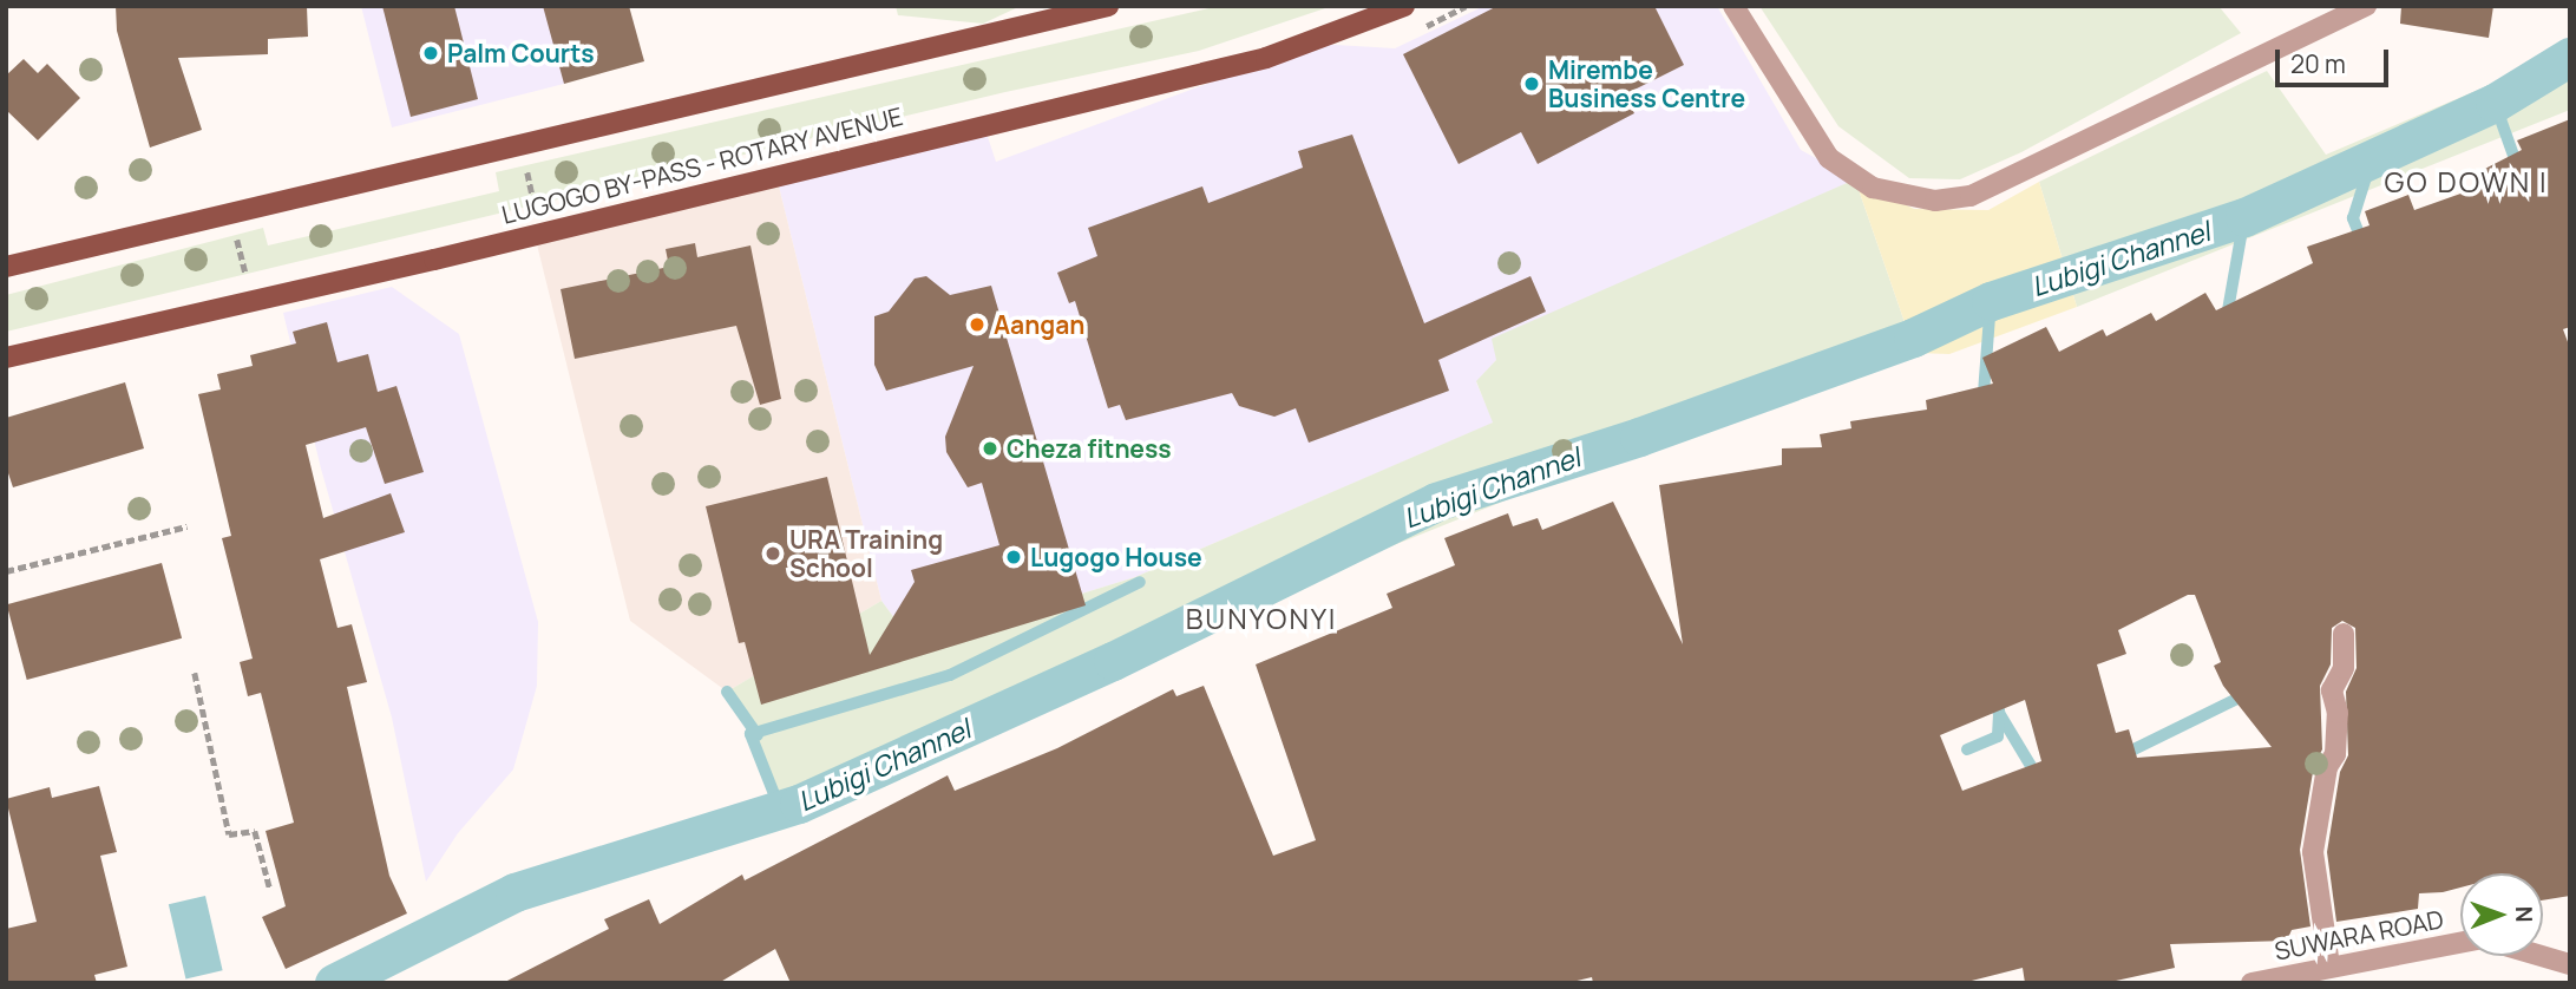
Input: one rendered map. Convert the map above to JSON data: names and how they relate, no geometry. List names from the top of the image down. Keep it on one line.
{"streets":{"main road":["LUGOGO BY-PASS - ROTARY AVENUE"],"street":["SUWARA ROAD"]},"districts":["GO DOWN I","BUNYONYI"],"water":["Lubigi Channel"],"places":["Palm Courts","Mirembe Business Centre","Aangan","Cheza fitness","URA Training School","Lugogo House"],"scale_bar":"20 m","north":"right"}
